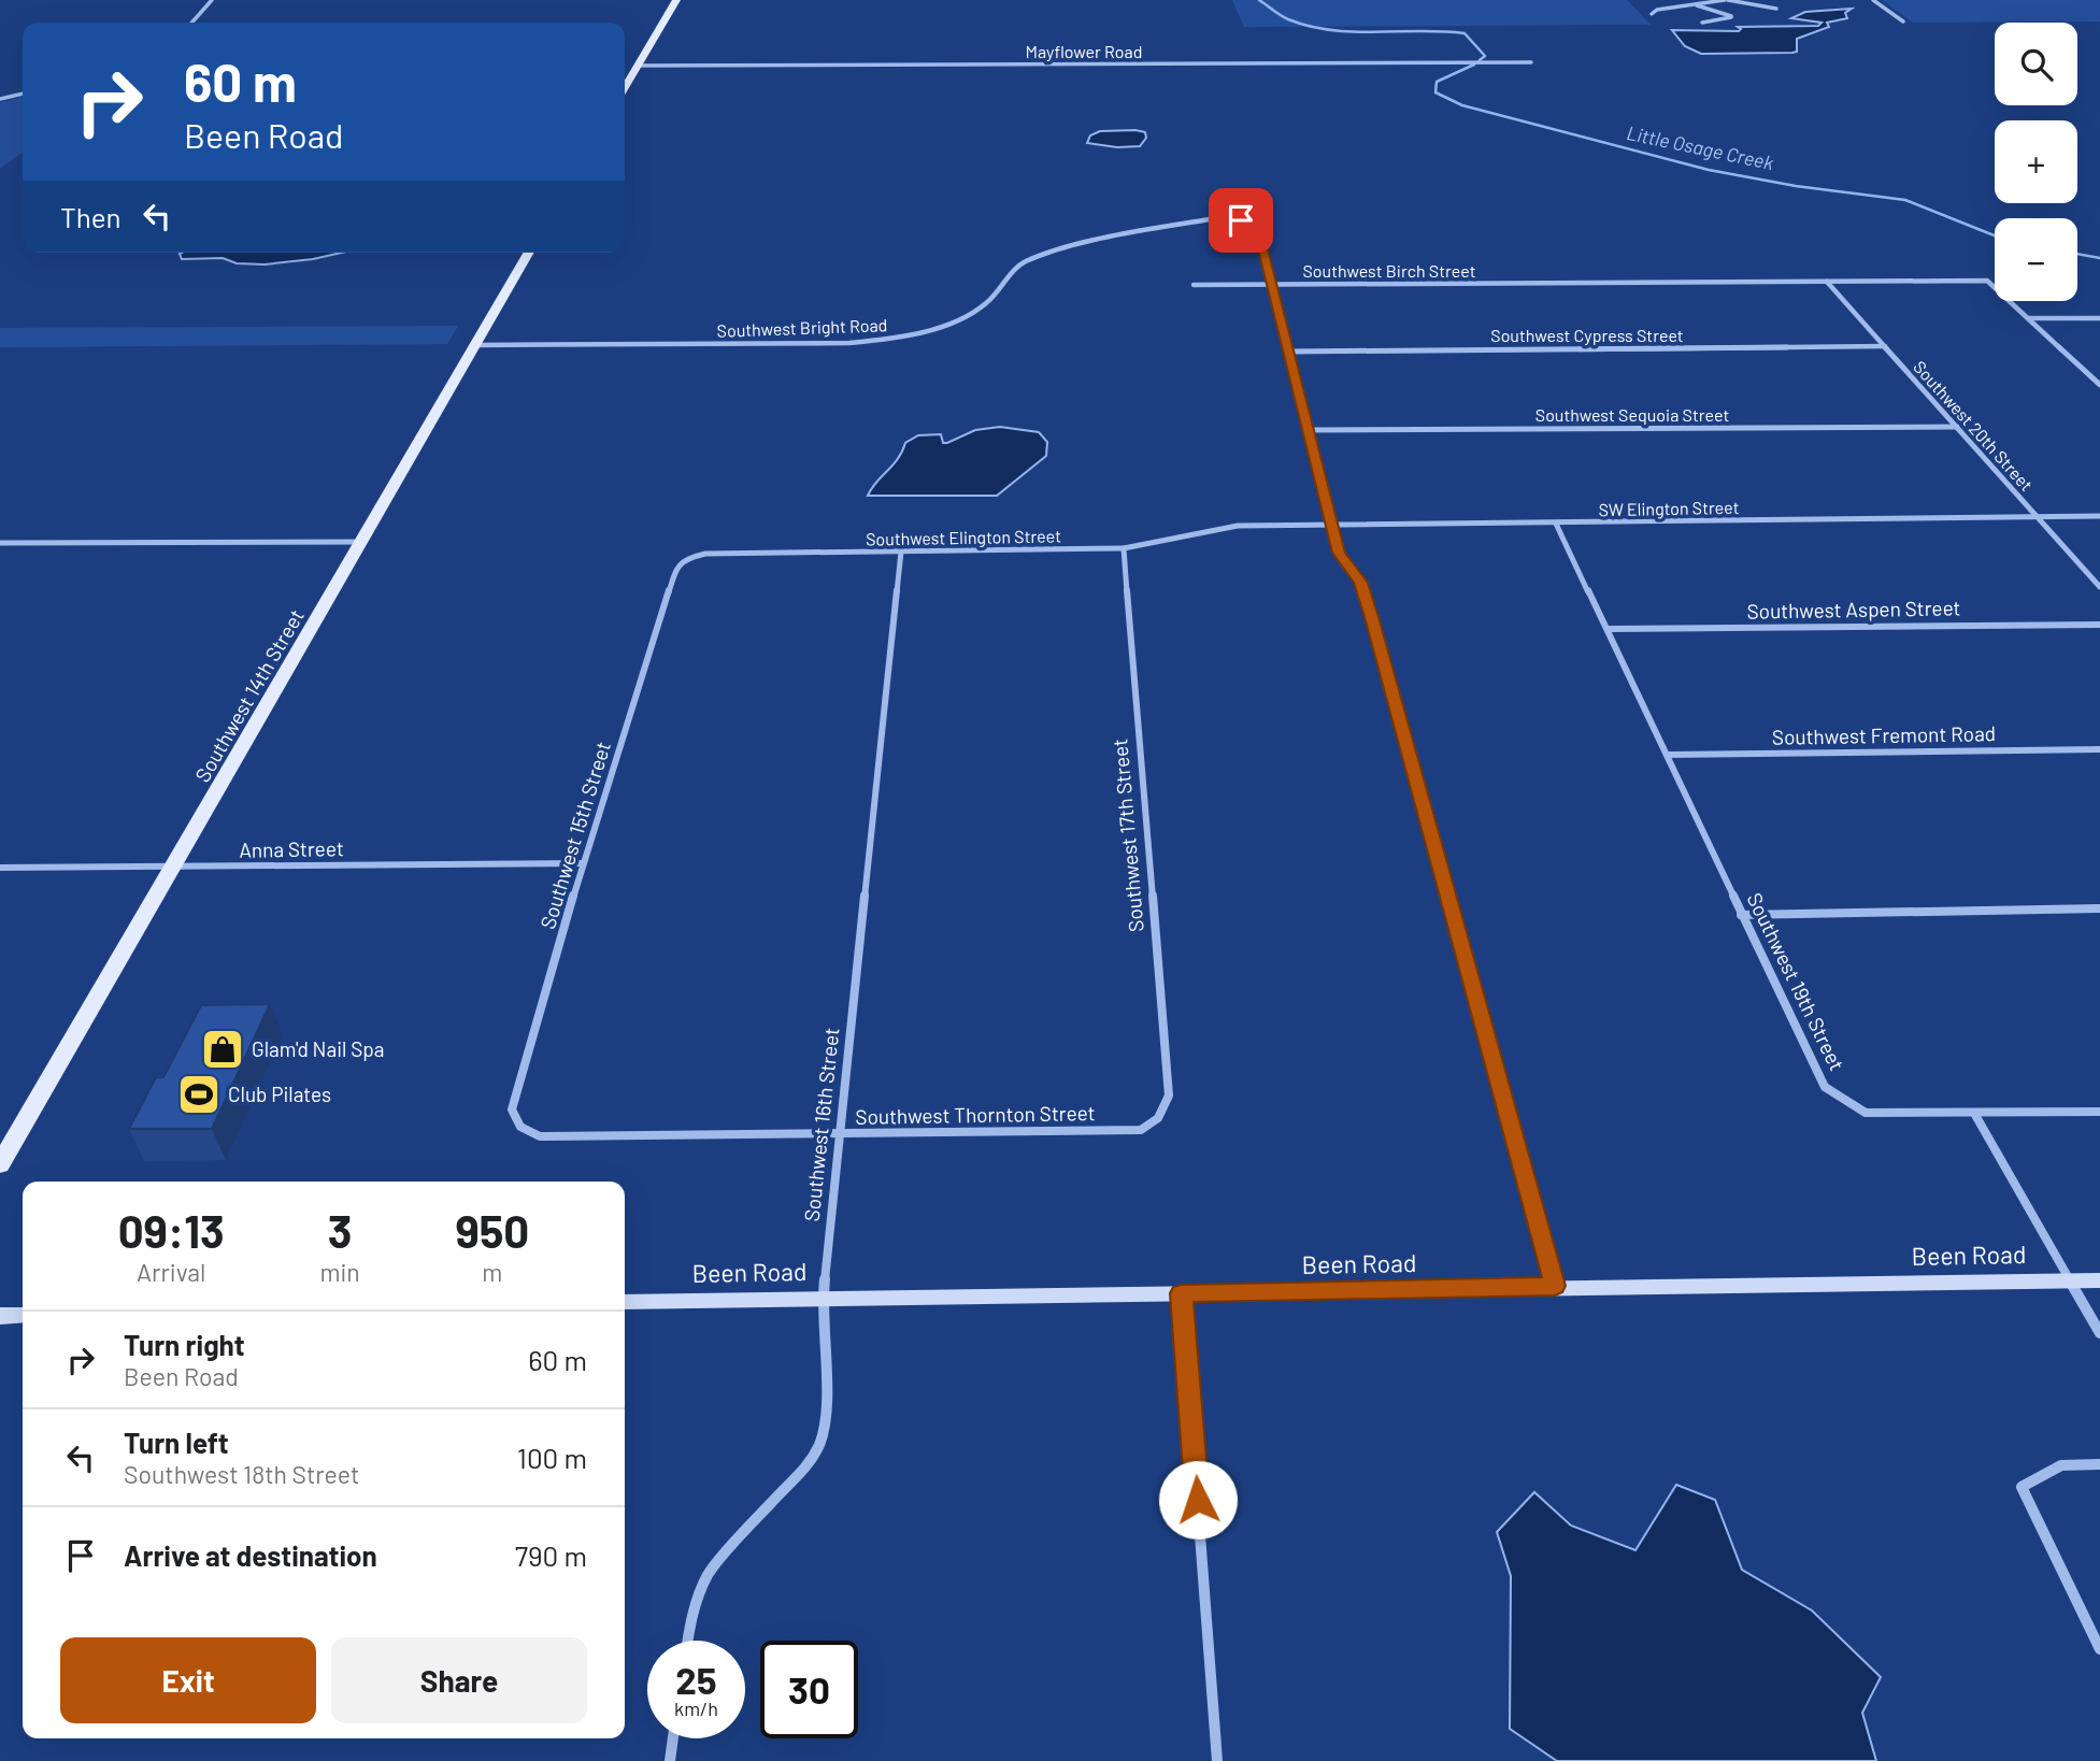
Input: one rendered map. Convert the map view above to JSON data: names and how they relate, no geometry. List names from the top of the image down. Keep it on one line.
{"streets":{"main road":["Southwest 14th Street"],"street":["Mayflower Road","Southwest Birch Street","Southwest Bright Road","Southwest Cypress Street","Southwest Sequoia Street","Southwest 20th Street","SW Elington Street","Southwest Elington Street","Southwest Aspen Street","Southwest Fremont Road","Southwest 15th Street","Southwest 17th Street","Anna Street","Southwest 19th Street","Southwest Thornton Street","Southwest 16th Street","Been Road"]},"crossings":[["Southwest Birch Street","Southwest Bright Road"],["Southwest Birch Street","Southwest 20th Street"],["Southwest Bright Road","Southwest 14th Street"],["Southwest Cypress Street","Southwest 20th Street"],["Southwest Sequoia Street","Southwest 20th Street"],["Southwest 20th Street","SW Elington Street"],["SW Elington Street","Southwest Elington Street"],["SW Elington Street","Southwest 19th Street"],["Southwest Elington Street","Southwest 15th Street"],["Southwest Elington Street","Southwest 17th Street"],["Southwest Elington Street","Southwest 16th Street"],["Southwest Aspen Street","Southwest 19th Street"],["Southwest 14th Street","Anna Street"],["Southwest Fremont Road","Southwest 19th Street"],["Southwest 15th Street","Anna Street"],["Southwest 15th Street","Southwest Thornton Street"],["Southwest 17th Street","Southwest Thornton Street"],["Southwest Thornton Street","Southwest 16th Street"],["Southwest 16th Street","Been Road"]],"water":["Little Osage Creek"],"places":{"shop":["Glam'd Nail Spa"],"sports":["Club Pilates"]},"page":{"map_buttons":["+","−"],"turn":["60 m","Been Road"],"then":"Then","eta":["09:13","Arrival","3","min","950","m"],"list":[{"name":"Turn right","note":"Been Road","value":"60 m"},{"name":"Turn left","note":"Southwest 18th Street","value":"100 m"},{"name":"Arrive at destination","value":"790 m"}],"buttons":["Exit","Share"],"speed":"25 km/h","limit":"30"}}
